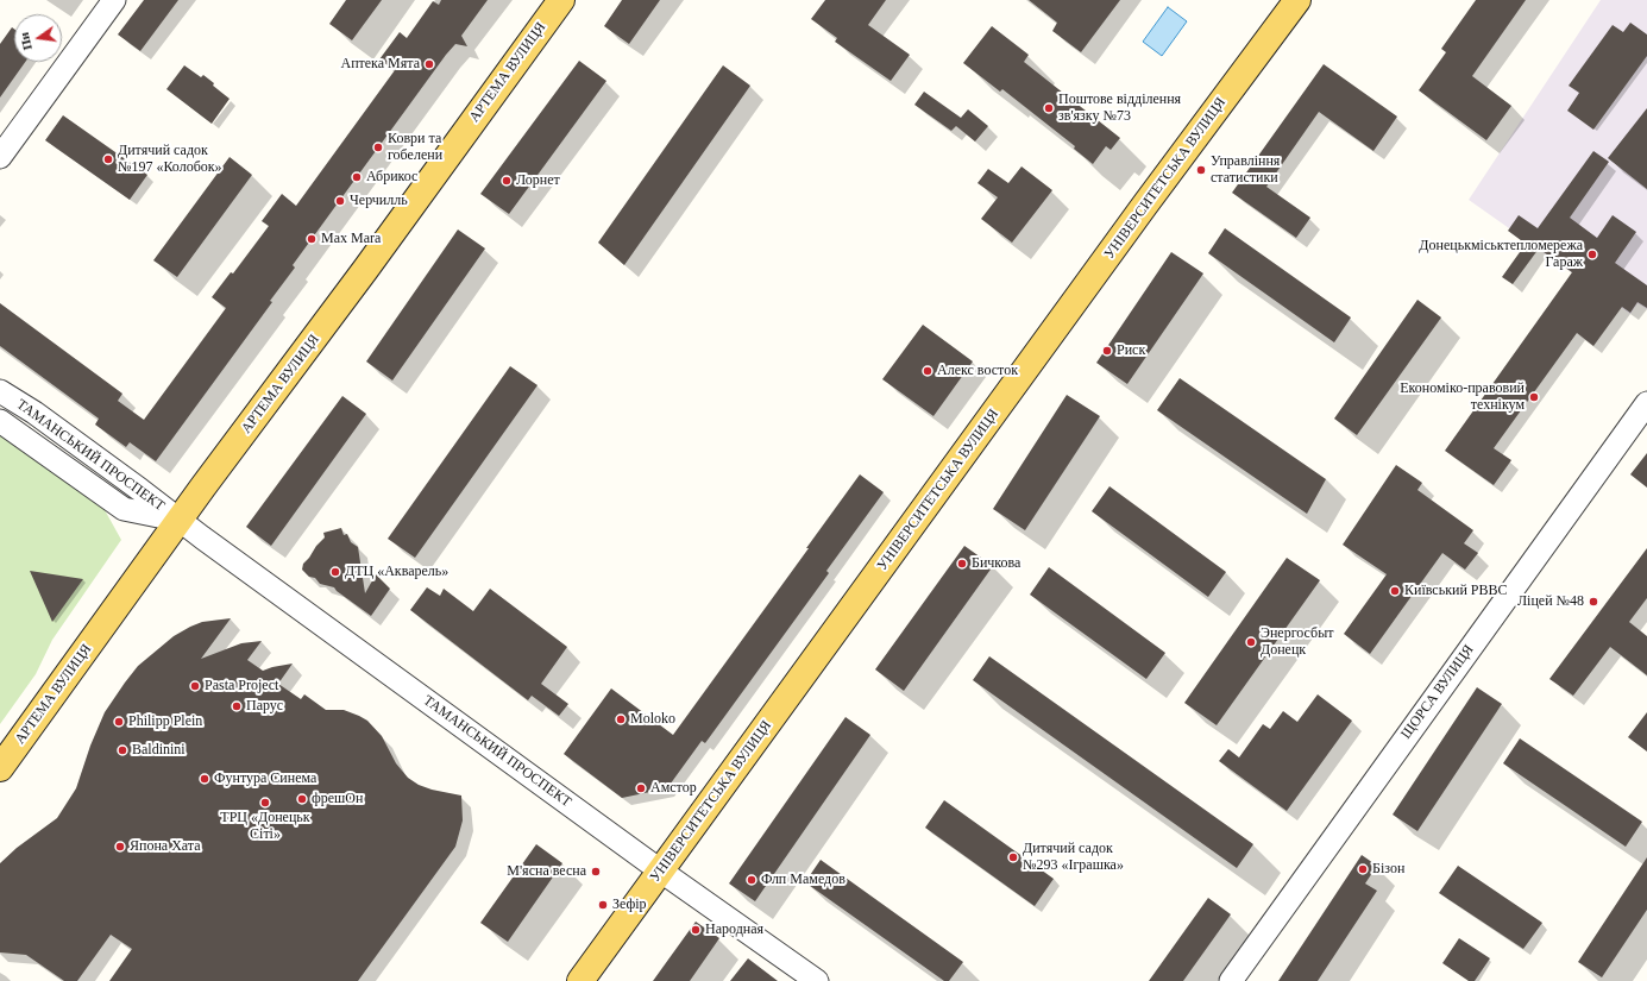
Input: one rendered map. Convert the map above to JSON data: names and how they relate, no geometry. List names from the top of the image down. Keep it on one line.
{"streets":{"main road":["АРТЕМА ВУЛИЦЯ","УНІВЕРСИТЕТСЬКА ВУЛИЦЯ"],"street":["ТАМАНСЬКИЙ ПРОСПЕКТ","ЩОРСА ВУЛИЦЯ"]},"crossings":[["АРТЕМА ВУЛИЦЯ","ТАМАНСЬКИЙ ПРОСПЕКТ"],["УНІВЕРСИТЕТСЬКА ВУЛИЦЯ","ТАМАНСЬКИЙ ПРОСПЕКТ"]],"places":["Аптека Мята","Поштове відділення зв'язку №73","Коври та гобелени","Дитячий садок №197 «Колобок»","Управління статистики","Абрикос","Лорнет","Черчилль","Max Mara","Донецькміськтепломережа Гараж","Риск","Алекс восток","Економіко-правовий технікум","Бичкова","ДТЦ «Акварель»","Київський РВВС","Ліцей №48","Энергосбыт Донецк","Pasta Project","Парус","Moloko","Philipp Plein","Baldinini","Фунтура Синема","Амстор","фрешОн","ТРЦ «Донецьк Сіті»","Япона Хата","Дитячий садок №293 «Іграшка»","Бізон","М'ясна весна","Флп Мамедов","Зефір","Народная"],"north":"left"}
